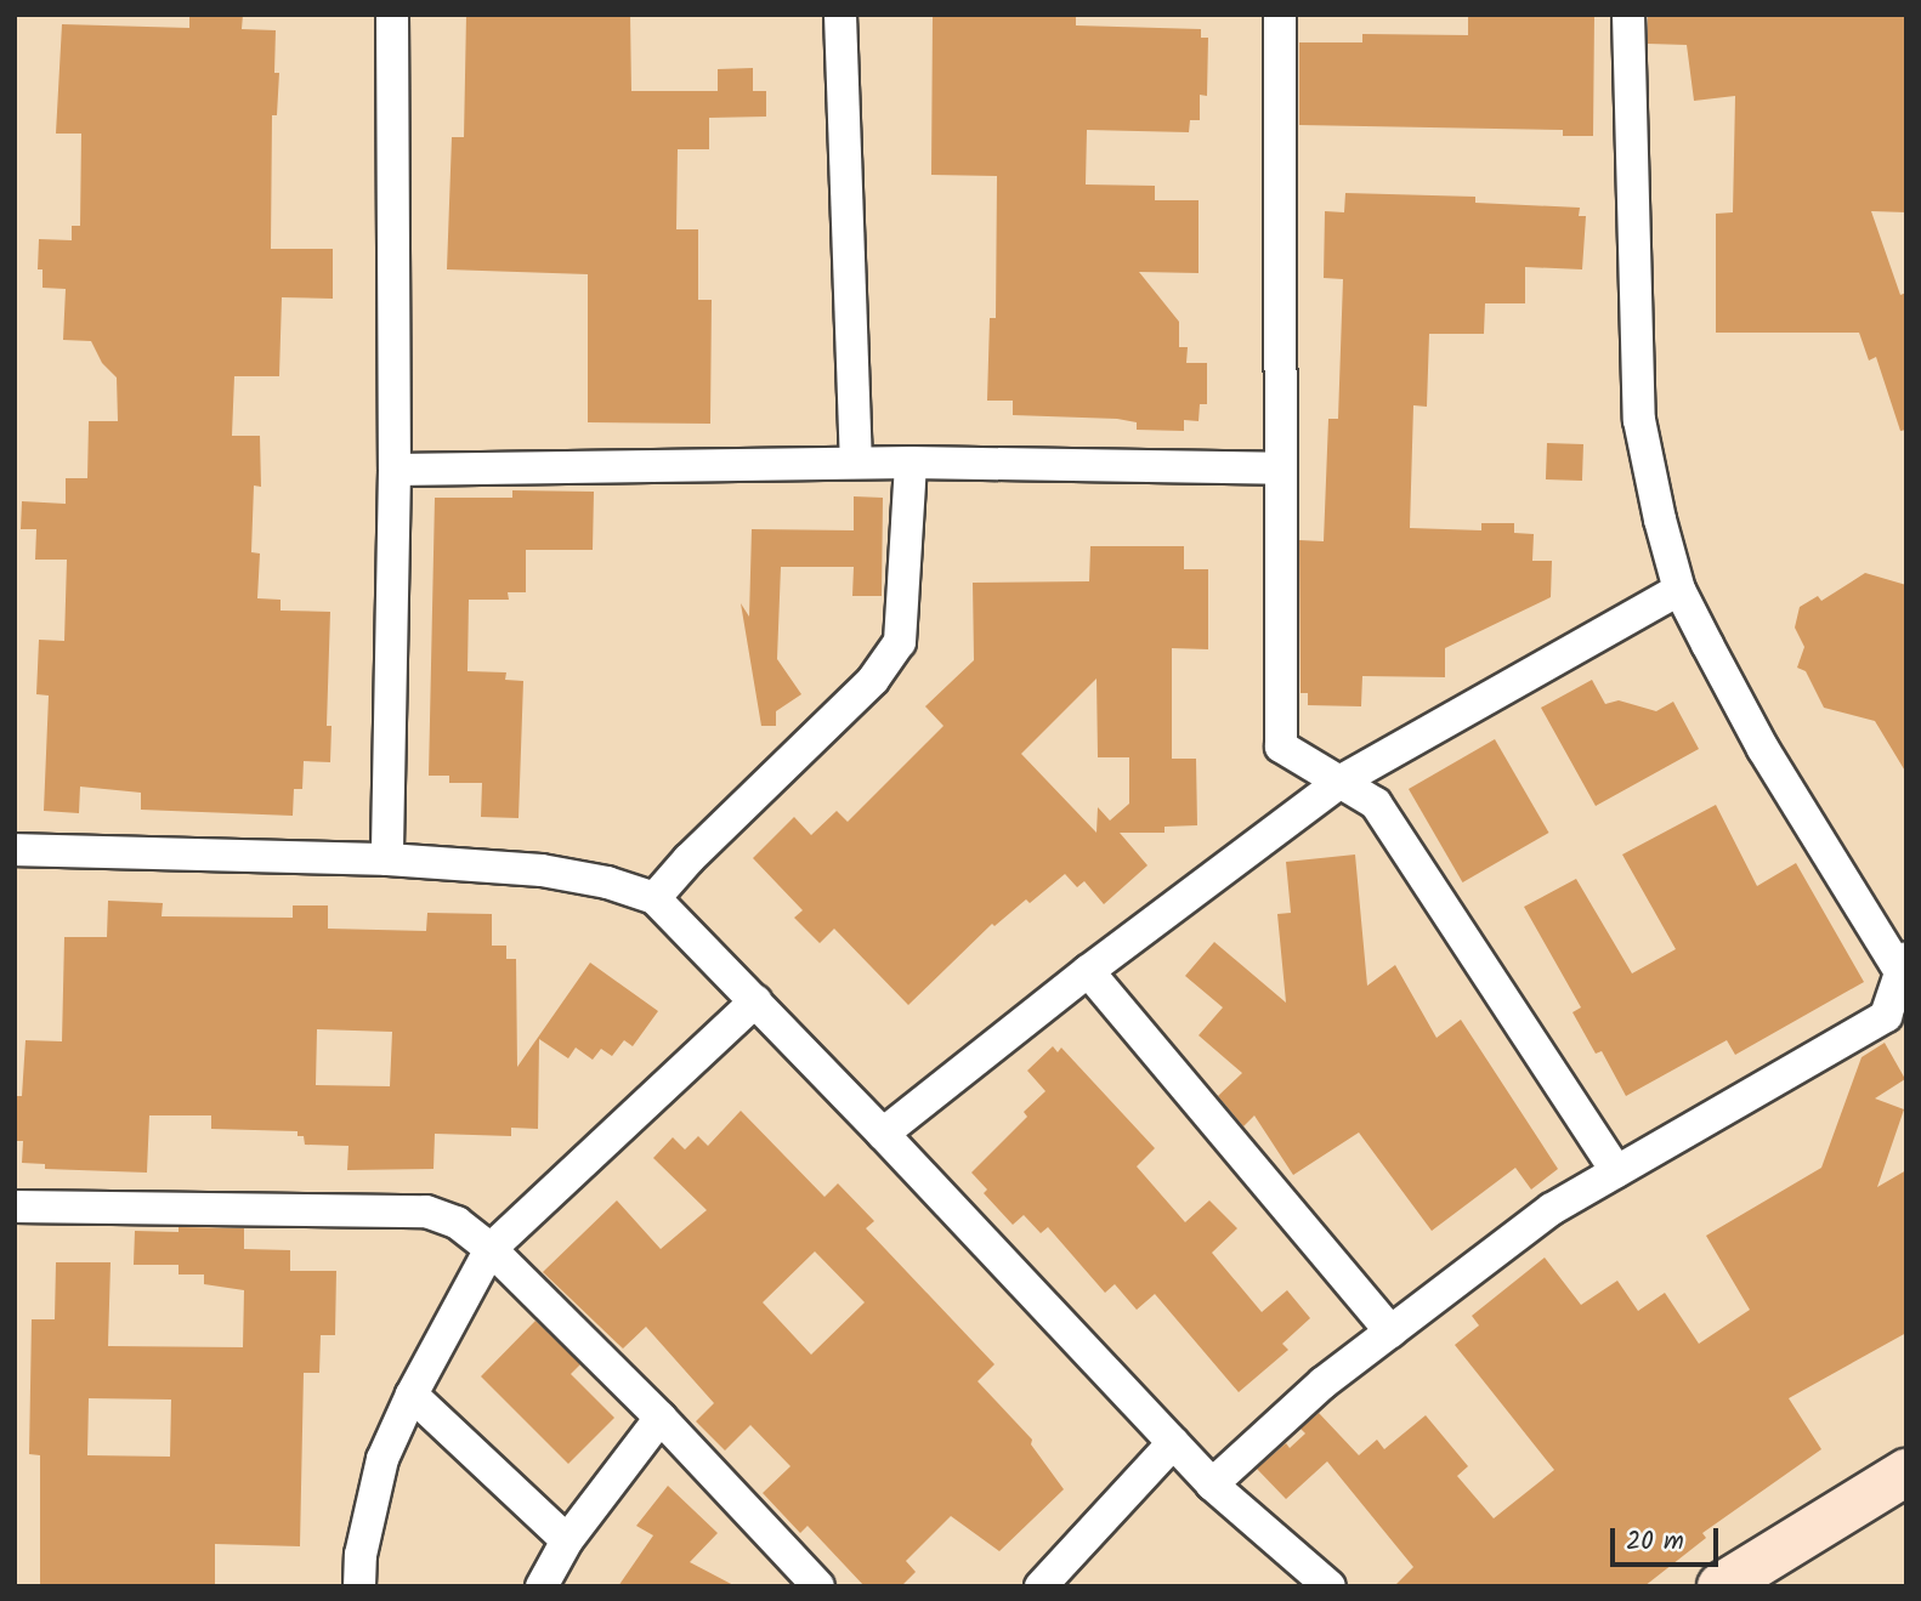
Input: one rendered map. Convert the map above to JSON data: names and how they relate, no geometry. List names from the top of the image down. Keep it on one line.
{"scale_bar":"20 m"}
